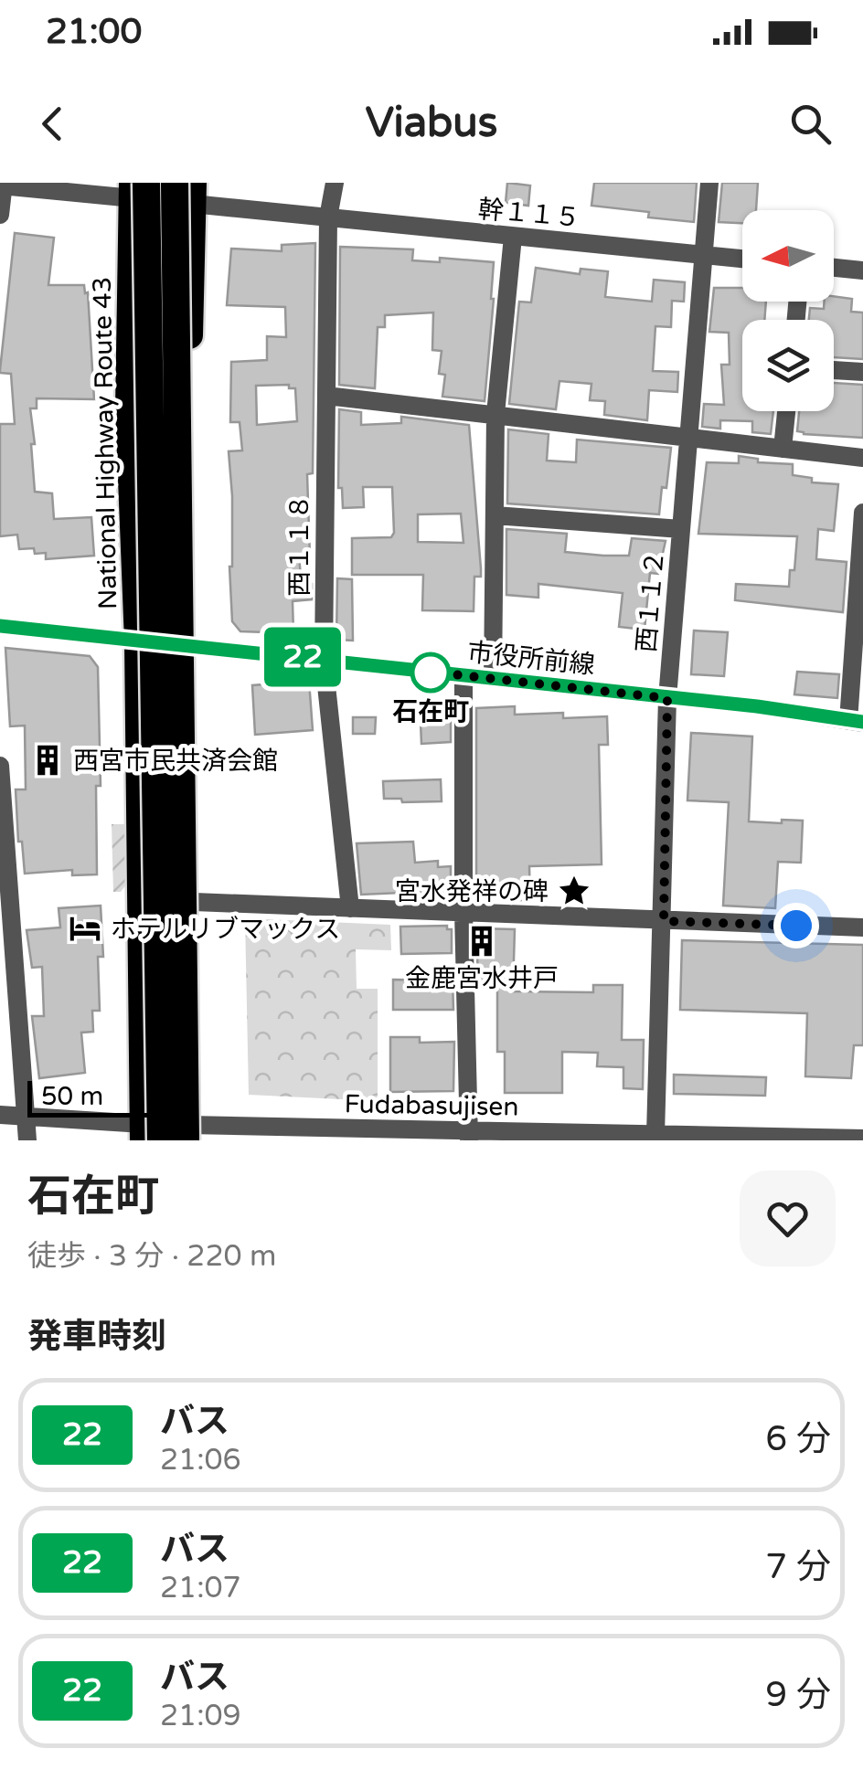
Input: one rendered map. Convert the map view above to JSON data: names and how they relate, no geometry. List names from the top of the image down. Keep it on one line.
{"streets":{"highway":["National Highway Route 43"],"street":["幹１１５","西１１８","西１１２","市役所前線","Fudabasujisen"]},"crossings":[["幹１１５","National Highway Route 43"],["幹１１５","西１１８"],["幹１１５","西１１２"],["National Highway Route 43","市役所前線"],["National Highway Route 43","Fudabasujisen"],["西１１８","市役所前線"],["西１１２","市役所前線"],["西１１２","Fudabasujisen"]],"places":{"other":["石在町"],"building":["西宮市民共済会館","金鹿宮水井戸"],"place":["宮水発祥の碑"],"hotel":["ホテルリブマックス"]},"lines":["bus line 22"],"scale_bar":"50 m","north":"left","page":{"status":"21:00","header":"Viabus","on_map":"22","scale":"50 m","heading":[["石在町","徒歩 · 3 分 · 220 m"],"発車時刻"],"list":[{"mark":"22","name":"バス","note":"21:06","value":"6 分"},{"mark":"22","name":"バス","note":"21:07","value":"7 分"},{"mark":"22","name":"バス","note":"21:09","value":"9 分"}]}}
